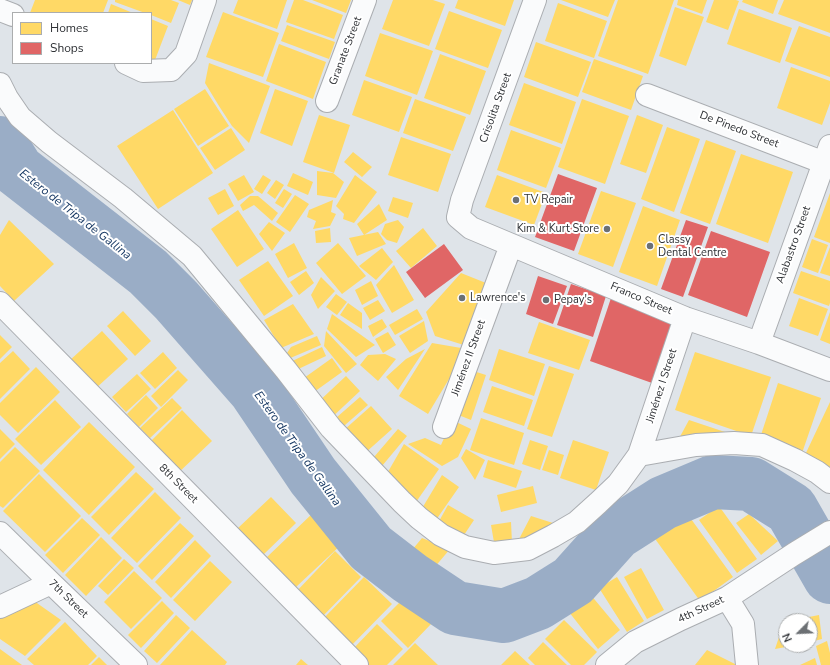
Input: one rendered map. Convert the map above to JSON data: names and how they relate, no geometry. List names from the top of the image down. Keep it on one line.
{"streets":{"street":["Granate Street","Crisolita Street","De Pinedo Street","Alabastro Street","Franco Street","Jiménez II Street","Jiménez I Street","8th Street","7th Street","4th Street"]},"crossings":[["Crisolita Street","Franco Street"],["De Pinedo Street","Alabastro Street"],["Alabastro Street","Franco Street"],["Franco Street","Jiménez II Street"],["Franco Street","Jiménez I Street"]],"water":["Estero de Tripa de Gallina"],"places":["TV Repair","Kim & Kurt Store","Classy Dental Centre","Lawrence's","Pepay's"],"legend":["Homes","Shops"],"north":"bottom left"}
